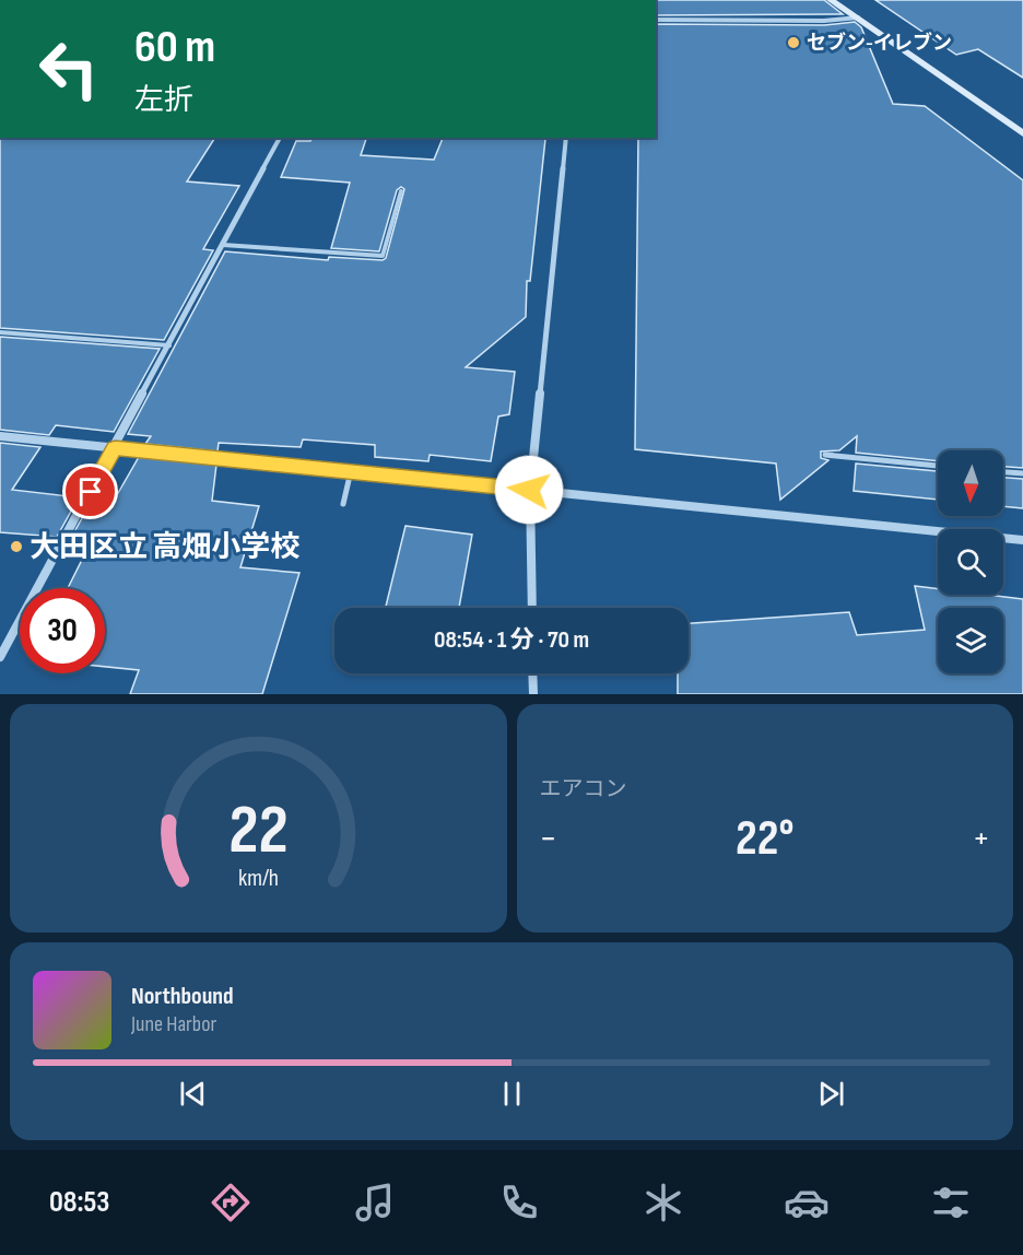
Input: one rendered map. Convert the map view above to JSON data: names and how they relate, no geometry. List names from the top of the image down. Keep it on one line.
{"places":["セブン-イレブン","大田区立 高畑小学校"],"north":"bottom","page":{"turn":["60 m","左折"],"limit":"30","trip":"08:54 · 1 分 · 70 m","tile":"エアコン","heat":["−","22°","+"],"song":["Northbound","June Harbor"],"tabs":"08:53","gauge":["22","km/h"]}}
